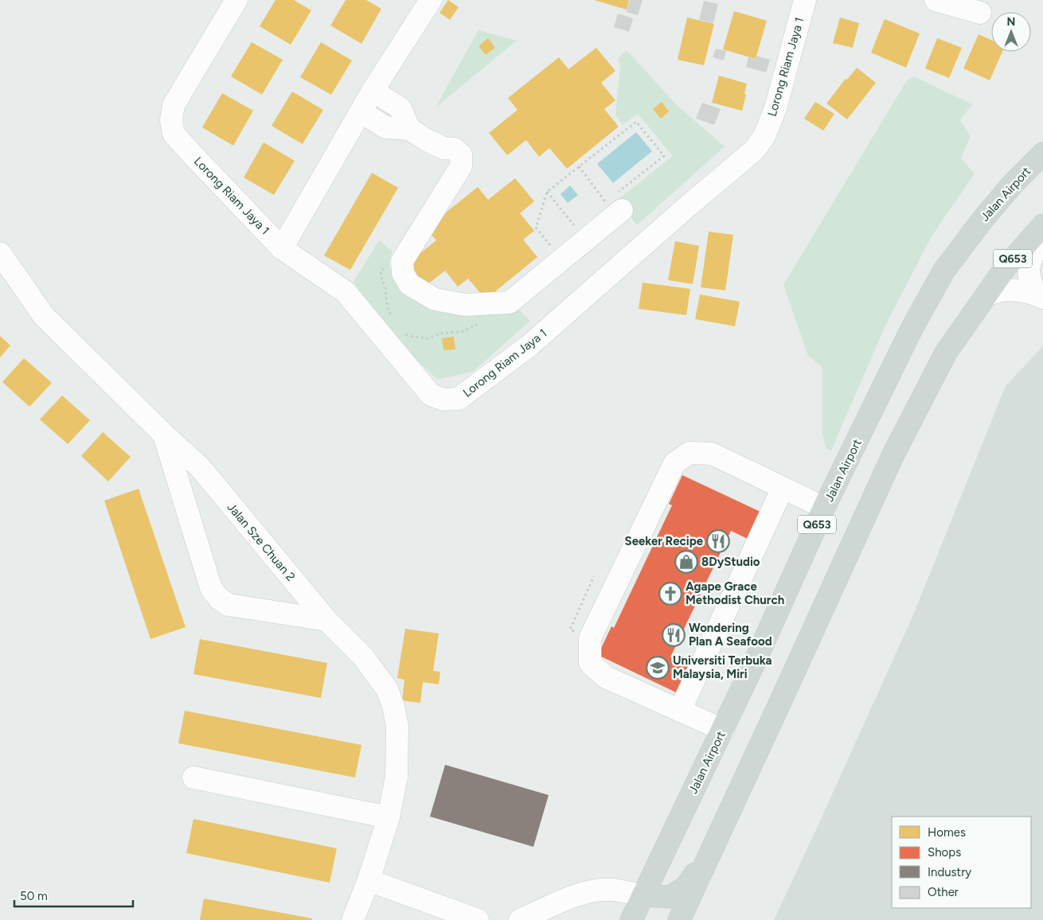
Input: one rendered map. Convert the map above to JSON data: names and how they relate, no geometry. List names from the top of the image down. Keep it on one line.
{"streets":{"main road":["Jalan Airport","Q653"],"street":["Lorong Riam Jaya 1","Jalan Sze Chuan 2"]},"places":{"restaurant":["Seeker Recipe","Wondering Plan A Seafood"],"shop":["8DyStudio"],"church":["Agape Grace Methodist Church"],"school or university":["Universiti Terbuka Malaysia, Miri"]},"legend":["Homes","Shops","Industry","Other"],"scale_bar":"50 m","north":"top"}
